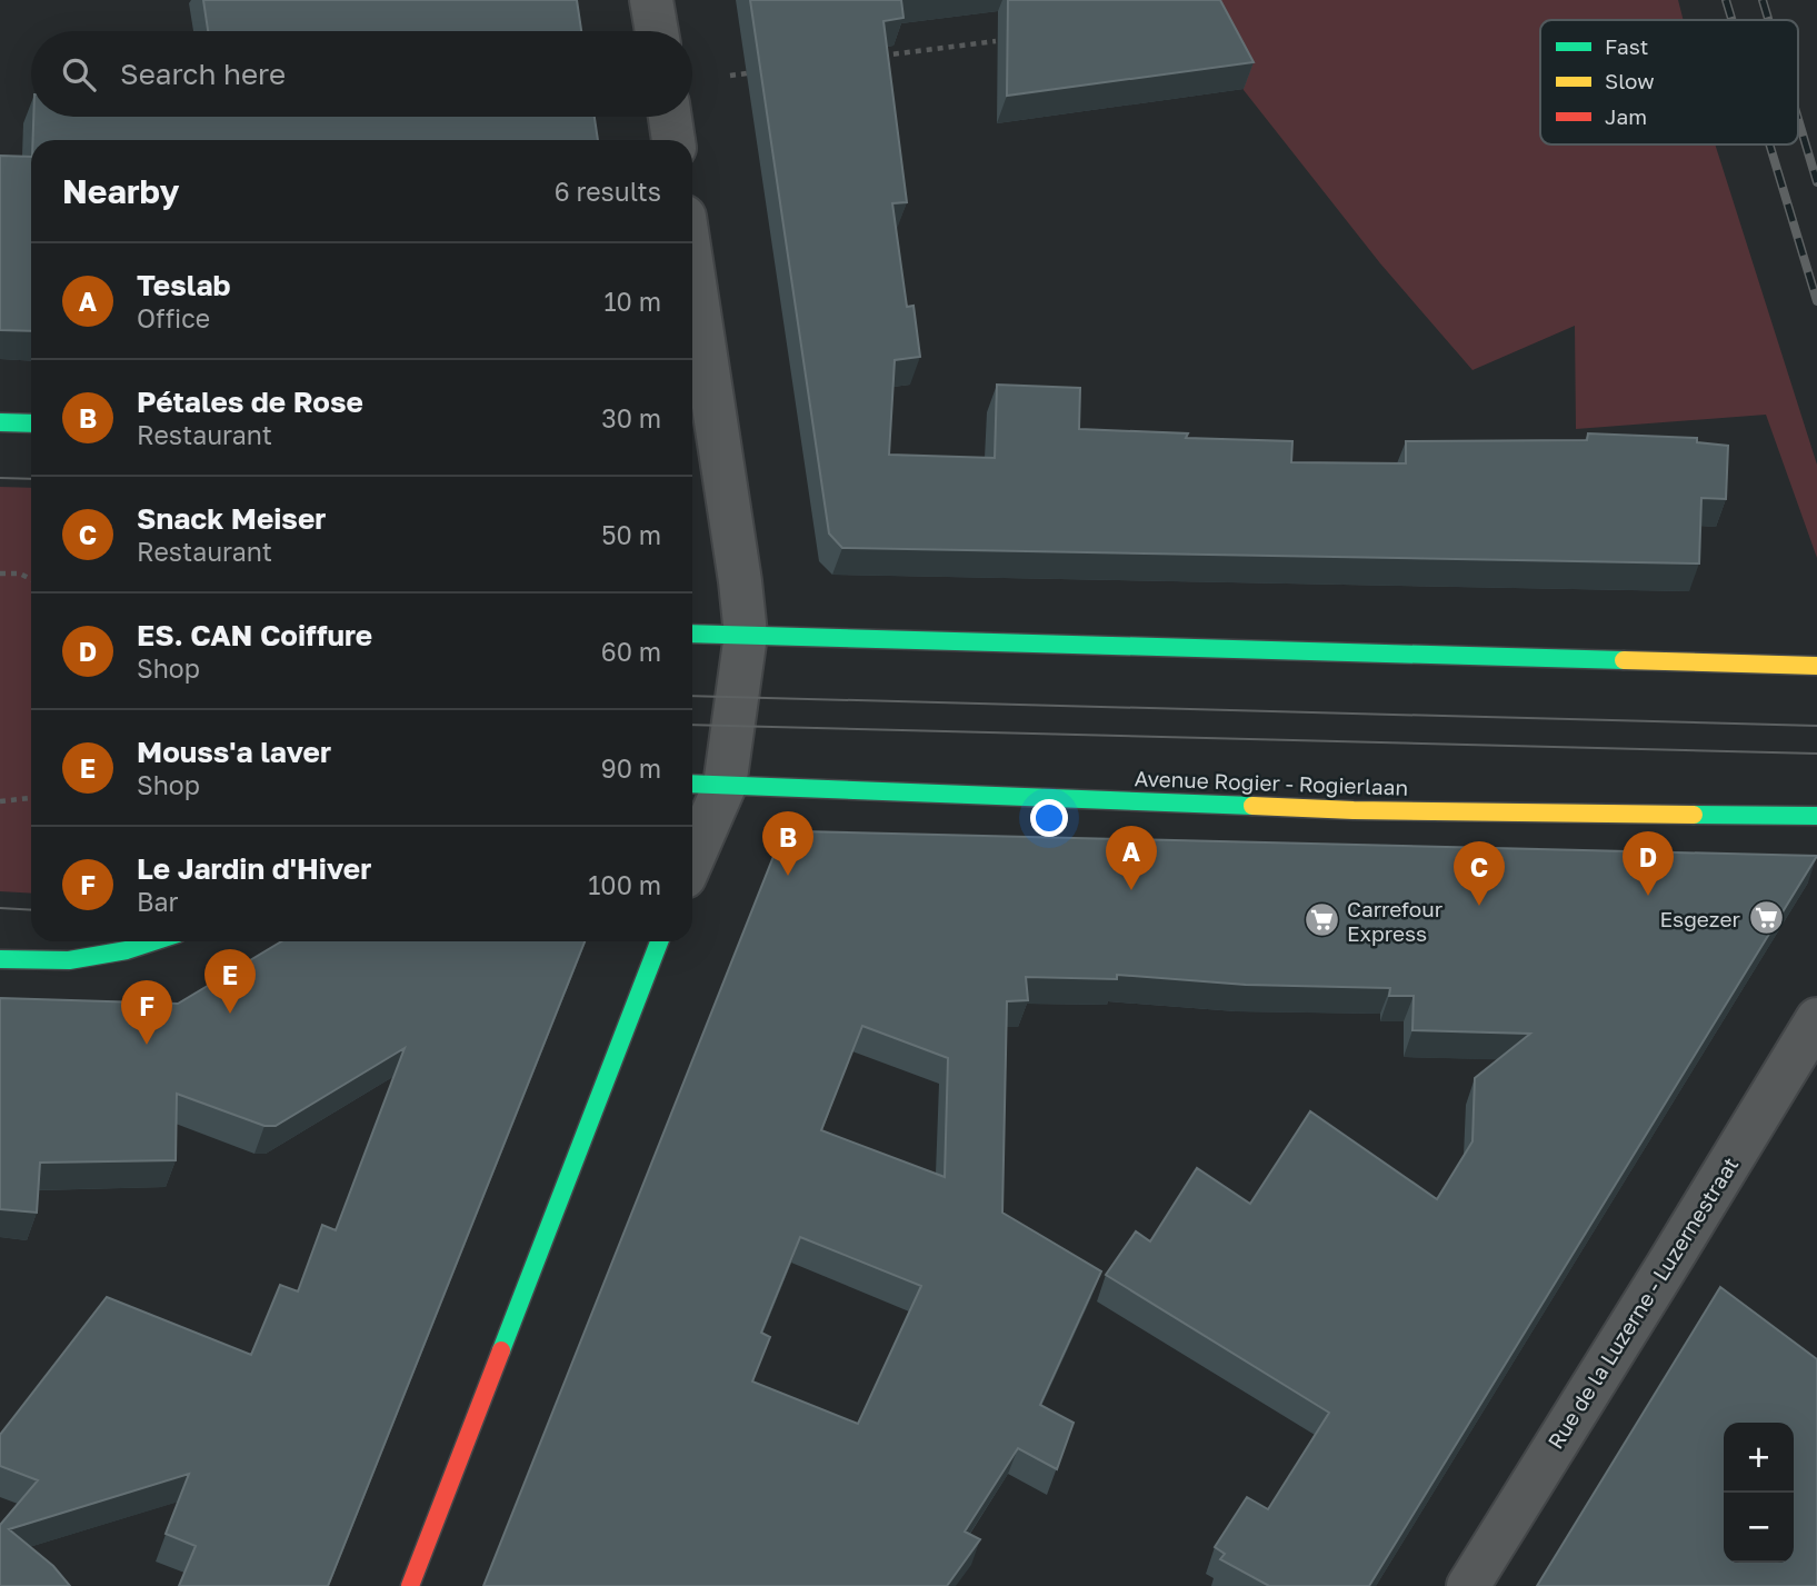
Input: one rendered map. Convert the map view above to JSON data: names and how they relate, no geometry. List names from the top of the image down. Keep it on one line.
{"streets":{"street":["Avenue Rogier - Rogierlaan","Rue de la Luzerne - Luzernestraat"]},"places":{"supermarket":["Esgezer","Carrefour Express"]},"legend":["Fast","Slow","Jam"],"page":{"search":"Search here","heading":["Nearby","6 results"],"list":[{"mark":"A","name":"Teslab","note":"Office","value":"10 m"},{"mark":"B","name":"Pétales de Rose","note":"Restaurant","value":"30 m"},{"mark":"C","name":"Snack Meiser","note":"Restaurant","value":"50 m"},{"mark":"D","name":"ES. CAN Coiffure","note":"Shop","value":"60 m"},{"mark":"E","name":"Mouss'a laver","note":"Shop","value":"90 m"},{"mark":"F","name":"Le Jardin d'Hiver","note":"Bar","value":"100 m"}],"pins":["B","A","D","C","E","F"],"map_buttons":["+","−"]}}
